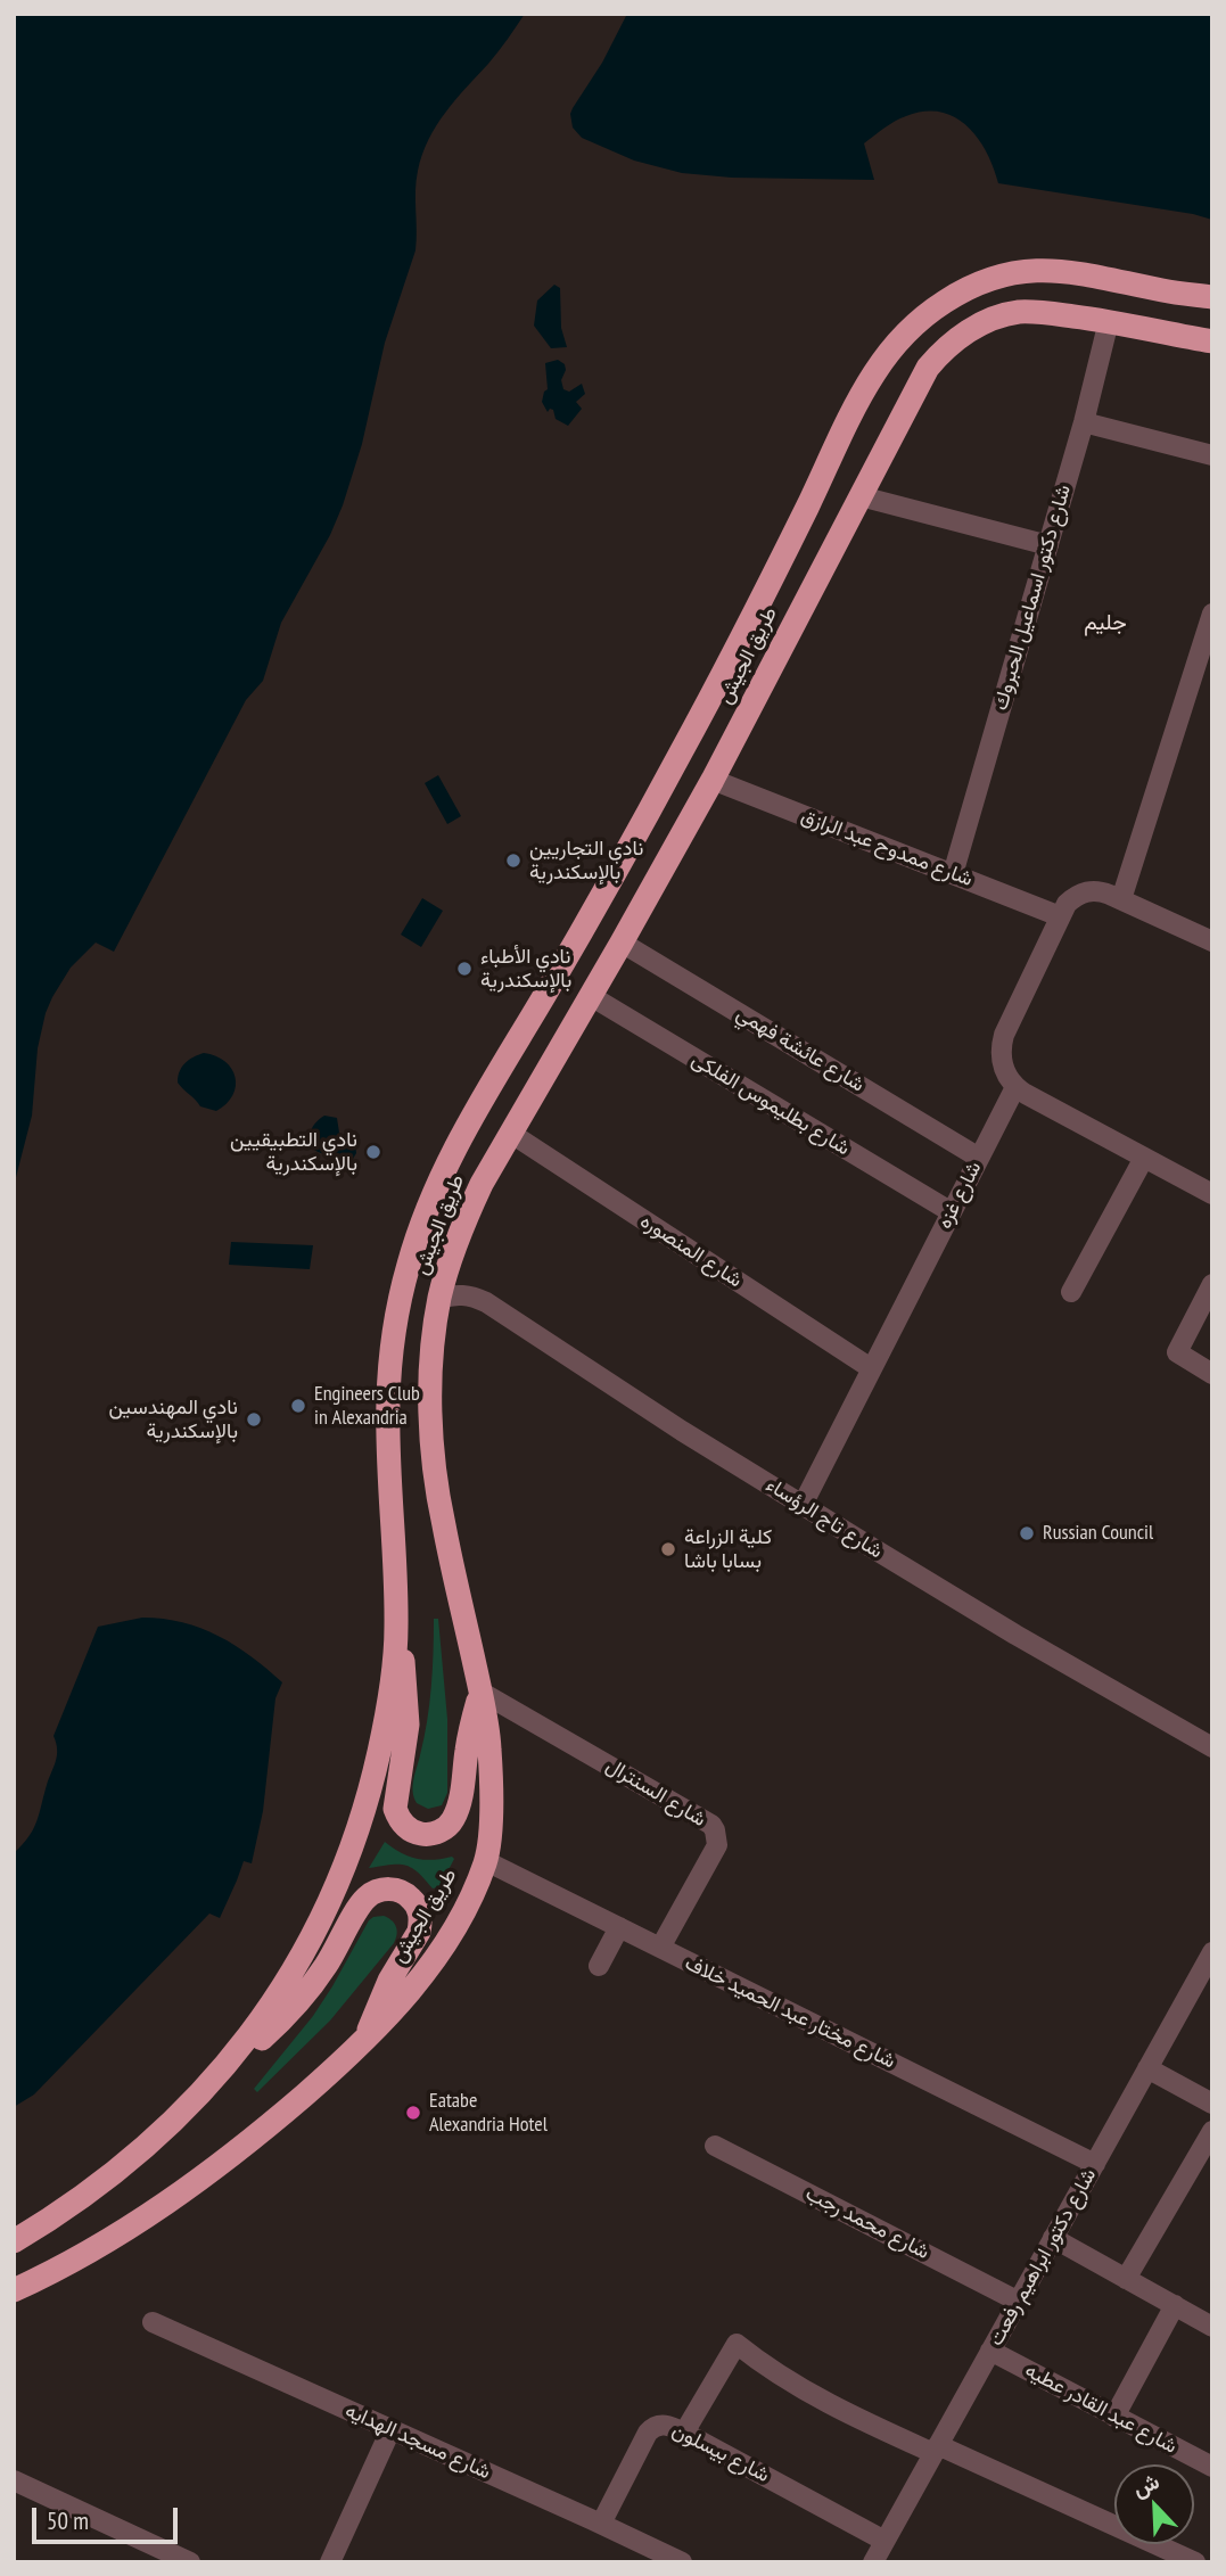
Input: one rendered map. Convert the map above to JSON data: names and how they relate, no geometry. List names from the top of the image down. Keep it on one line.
{"streets":{"highway":["طريق الجيش"],"street":["شارع دكتور اسماعيل الحبروك","شارع ممدوح عبد الرازق","شارع عائشة فهمي","شارع بطليموس الفلكى","شارع غزه","شارع المنصوره","شارع تاج الرؤساء","شارع السنترال","شارع مختار عبد الحميد خلاف","شارع محمد رجب","شارع دكتور ابراهيم رفعت","شارع عبد القادر عطيه","شارع مسجد الهدايه","شارع بيسلون"]},"crossings":[["شارع دكتور اسماعيل الحبروك","طريق الجيش"],["شارع دكتور اسماعيل الحبروك","شارع ممدوح عبد الرازق"],["طريق الجيش","شارع ممدوح عبد الرازق"],["طريق الجيش","شارع عائشة فهمي"],["طريق الجيش","شارع بطليموس الفلكى"],["طريق الجيش","شارع المنصوره"],["طريق الجيش","شارع تاج الرؤساء"],["طريق الجيش","شارع السنترال"],["طريق الجيش","شارع مختار عبد الحميد خلاف"],["شارع عائشة فهمي","شارع غزه"],["شارع بطليموس الفلكى","شارع غزه"],["شارع غزه","شارع المنصوره"],["شارع غزه","شارع تاج الرؤساء"],["شارع السنترال","شارع مختار عبد الحميد خلاف"],["شارع مختار عبد الحميد خلاف","شارع دكتور ابراهيم رفعت"],["شارع محمد رجب","شارع دكتور ابراهيم رفعت"],["شارع دكتور ابراهيم رفعت","شارع عبد القادر عطيه"],["شارع دكتور ابراهيم رفعت","شارع بيسلون"],["شارع مسجد الهدايه","شارع بيسلون"]],"districts":["جليم"],"places":["نادي التجاريين بالإسكندرية","نادي الأطباء بالإسكندرية","نادي التطبيقيين بالإسكندرية","Engineers Club in Alexandria","نادي المهندسين بالإسكندرية","Russian Council","كلية الزراعة بسابا باشا","Eatabe Alexandria Hotel"],"scale_bar":"50 m","north":"top left"}
